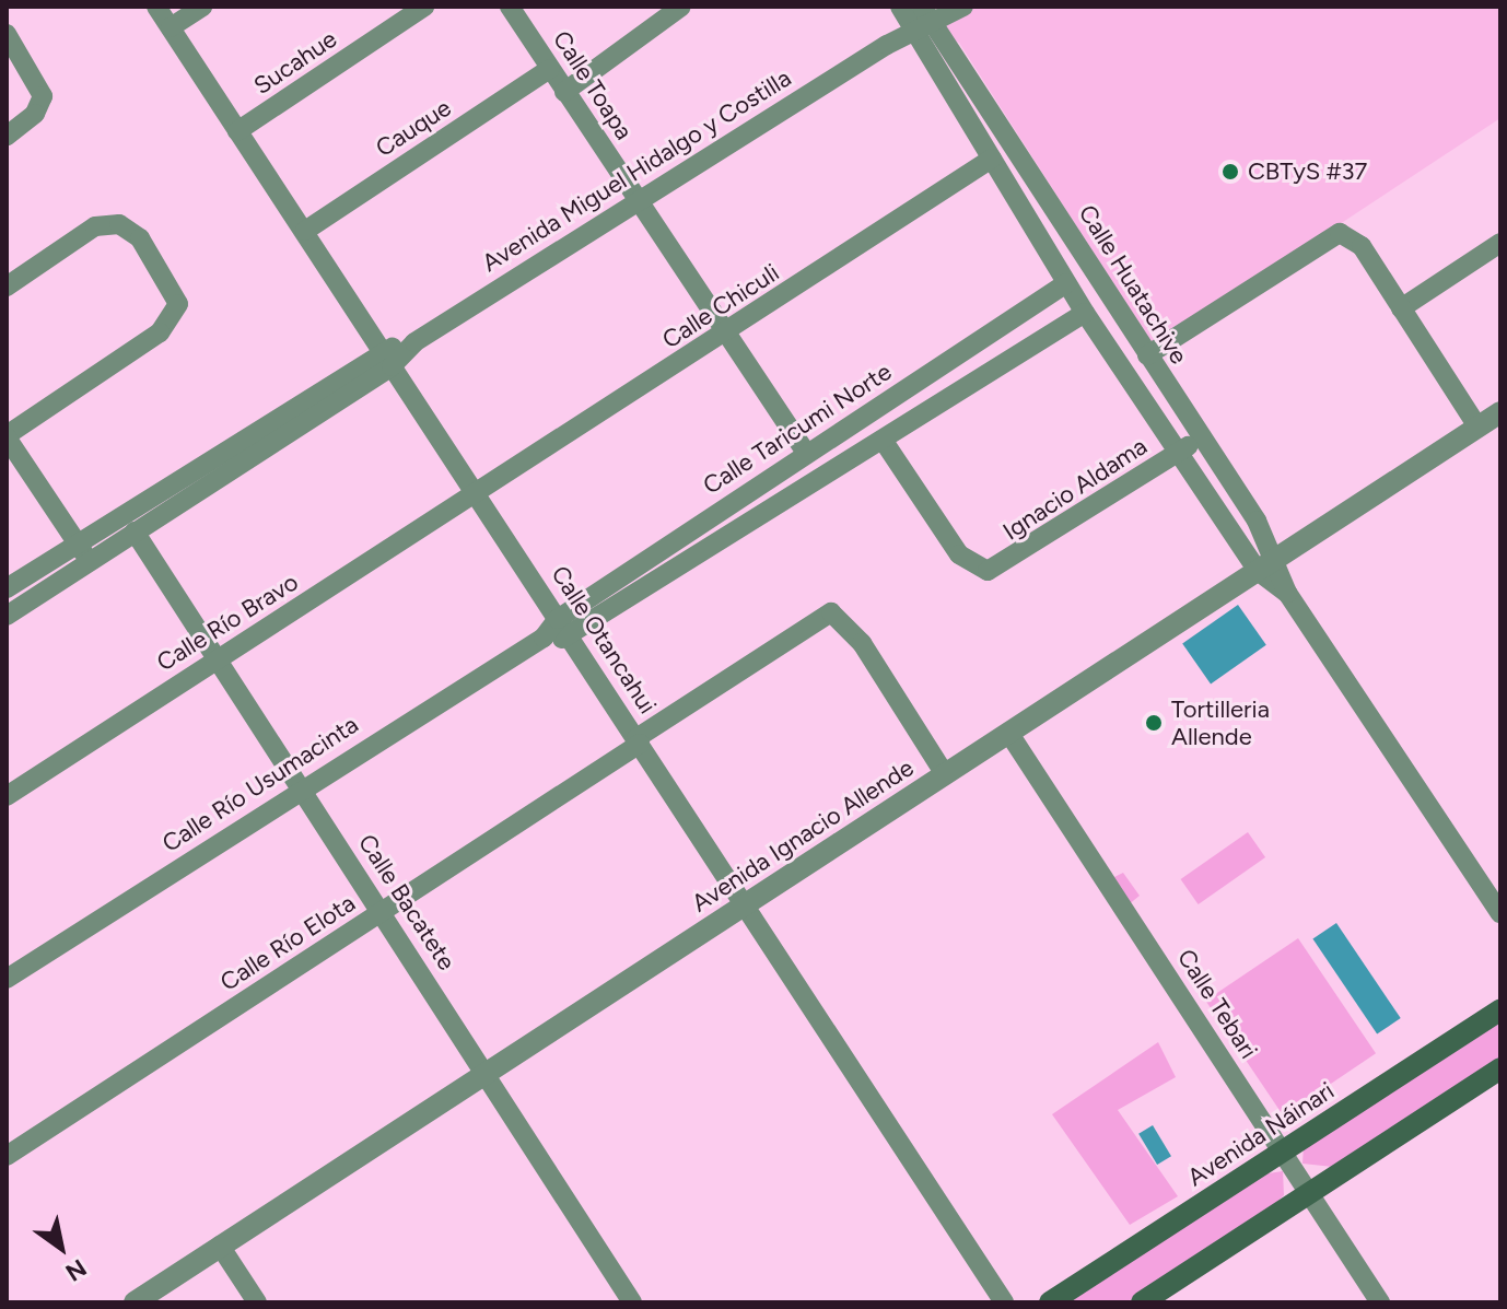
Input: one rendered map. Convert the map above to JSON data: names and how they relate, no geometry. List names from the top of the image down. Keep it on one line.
{"streets":{"main road":["Avenida Náinari"],"street":["Sucahue","Calle Toapa","Cauque","Avenida Miguel Hidalgo y Costilla","Calle Huatachive","Calle Chiculi","Calle Taricumi Norte","Ignacio Aldama","Calle Río Bravo","Calle Otancahui","Calle Río Usumacinta","Avenida Ignacio Allende","Calle Bacatete","Calle Río Elota","Calle Tebari"]},"crossings":[["Sucahue","Calle Otancahui"],["Calle Toapa","Cauque"],["Calle Toapa","Avenida Miguel Hidalgo y Costilla"],["Calle Toapa","Calle Chiculi"],["Calle Toapa","Calle Taricumi Norte"],["Cauque","Calle Otancahui"],["Avenida Miguel Hidalgo y Costilla","Calle Huatachive"],["Avenida Miguel Hidalgo y Costilla","Calle Otancahui"],["Avenida Miguel Hidalgo y Costilla","Calle Bacatete"],["Calle Huatachive","Calle Chiculi"],["Calle Huatachive","Calle Taricumi Norte"],["Calle Huatachive","Ignacio Aldama"],["Calle Huatachive","Avenida Ignacio Allende"],["Calle Chiculi","Calle Río Bravo"],["Calle Chiculi","Calle Otancahui"],["Calle Taricumi Norte","Calle Otancahui"],["Calle Taricumi Norte","Calle Río Usumacinta"],["Calle Río Bravo","Calle Otancahui"],["Calle Río Bravo","Calle Bacatete"],["Calle Otancahui","Calle Río Usumacinta"],["Calle Otancahui","Avenida Ignacio Allende"],["Calle Otancahui","Calle Río Elota"],["Calle Río Usumacinta","Calle Bacatete"],["Avenida Ignacio Allende","Calle Bacatete"],["Avenida Ignacio Allende","Calle Río Elota"],["Avenida Ignacio Allende","Calle Tebari"],["Calle Bacatete","Calle Río Elota"],["Calle Tebari","Avenida Náinari"]],"places":["CBTyS #37","Tortilleria Allende"],"north":"bottom right"}
